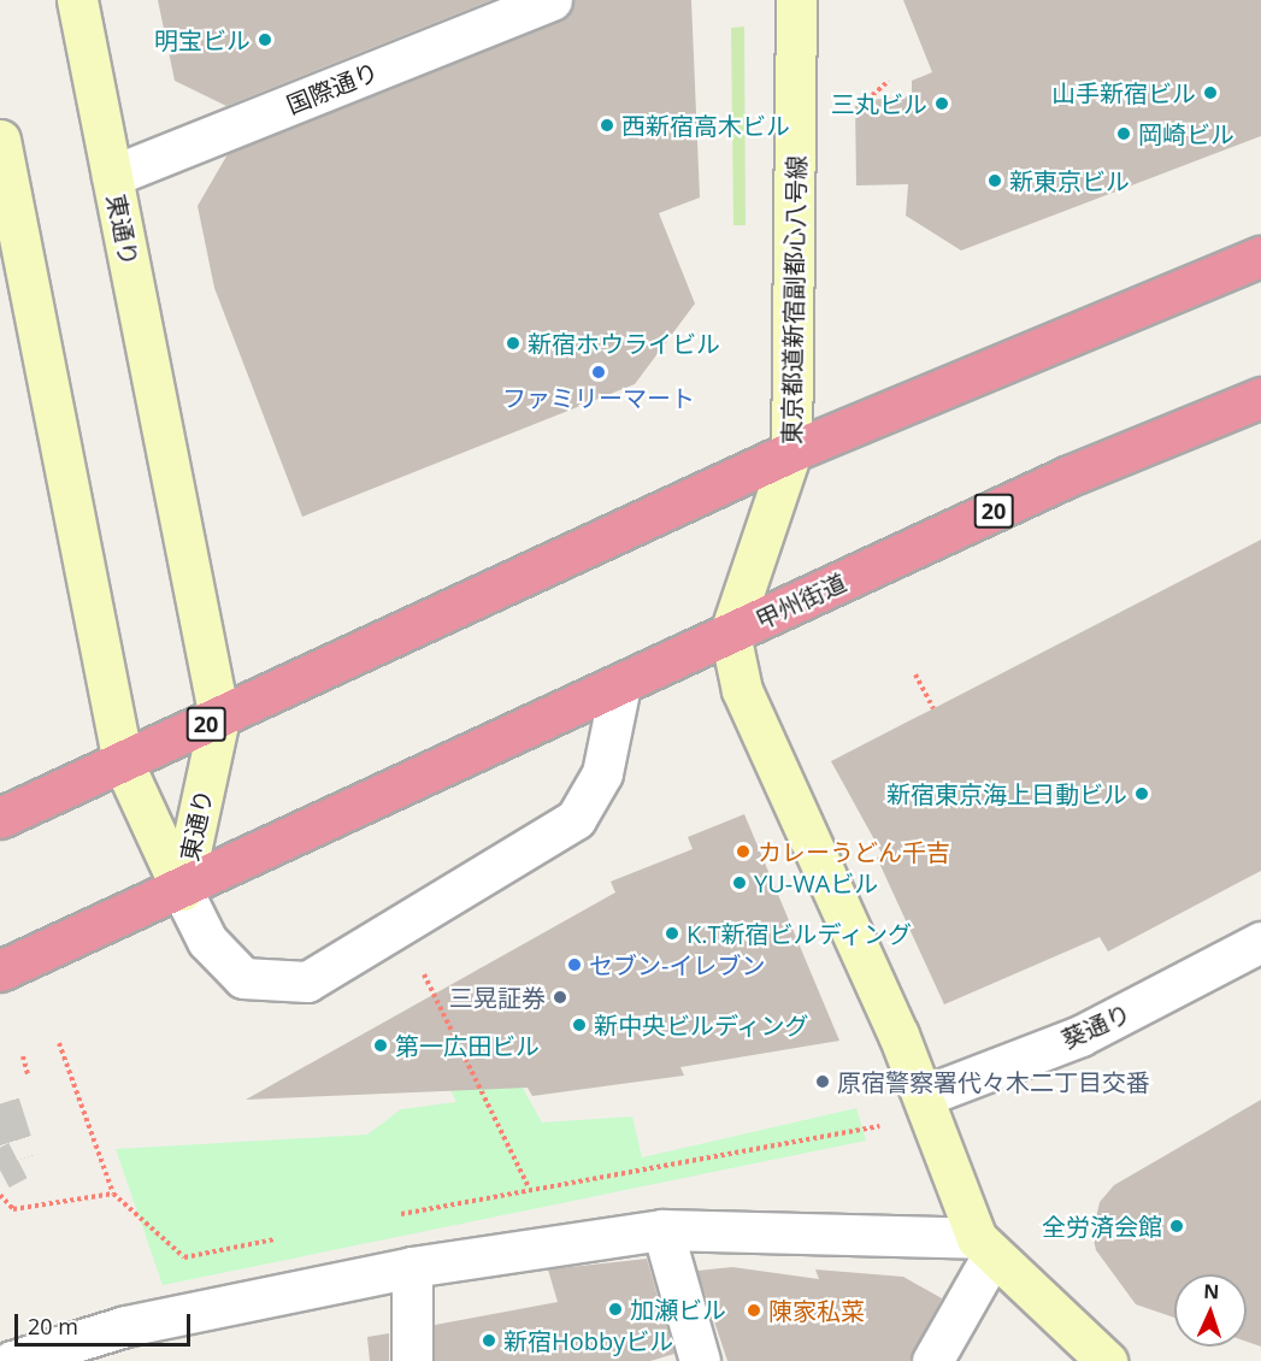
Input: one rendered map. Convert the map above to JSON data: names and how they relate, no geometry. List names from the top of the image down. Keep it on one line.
{"streets":{"highway":["20","甲州街道"],"main road":["東通り","東京都道新宿副都心八号線"],"street":["国際通り","葵通り"]},"crossings":[["国際通り","東通り"],["東通り","20"],["東通り","甲州街道"],["東京都道新宿副都心八号線","20"],["東京都道新宿副都心八号線","甲州街道"],["20","甲州街道"]],"places":["明宝ビル","山手新宿ビル","三丸ビル","西新宿高木ビル","岡崎ビル","新東京ビル","新宿ホウライビル","ファミリーマート","新宿東京海上日動ビル","カレーうどん千吉","YU-WAビル","K.T新宿ビルディング","セブン-イレブン","三晃証券","新中央ビルディング","第一広田ビル","原宿警察署代々木二丁目交番","全労済会館","加瀬ビル","陳家私菜","新宿Hobbyビル"],"scale_bar":"20 m","north":"top"}
